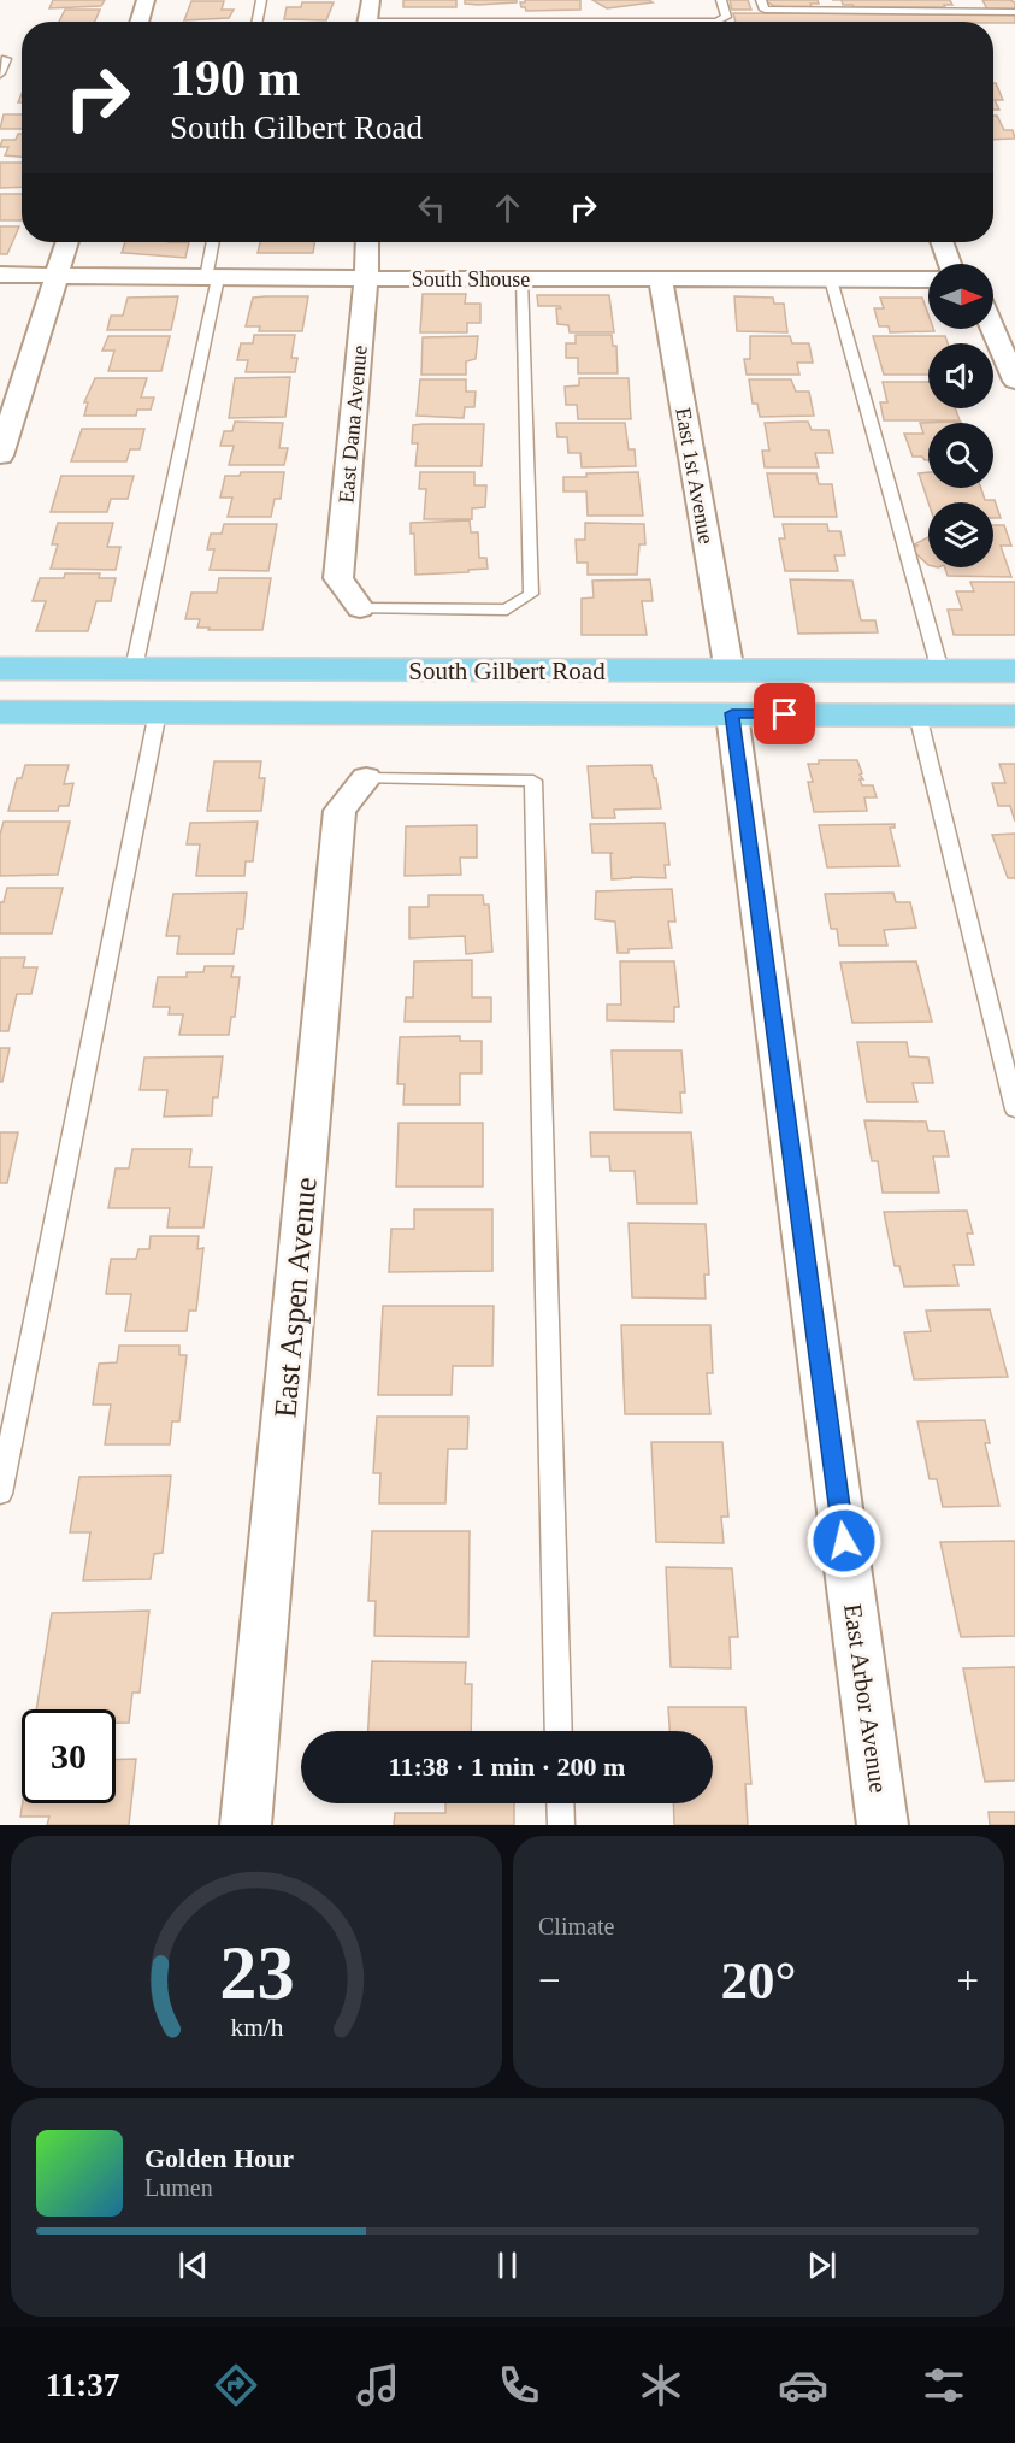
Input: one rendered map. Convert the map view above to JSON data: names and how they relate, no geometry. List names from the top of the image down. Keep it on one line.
{"streets":{"main road":["South Gilbert Road"],"street":["South Shouse","East Dana Avenue","East 1st Avenue","East Aspen Avenue","East Arbor Avenue"]},"crossings":[["South Shouse","East Dana Avenue"],["South Shouse","East 1st Avenue"],["East 1st Avenue","South Gilbert Road"],["South Gilbert Road","East Arbor Avenue"]],"north":"right","page":{"turn":["190 m","South Gilbert Road"],"limit":"30","trip":"11:38 · 1 min · 200 m","tile":"Climate","heat":["−","20°","+"],"song":["Golden Hour","Lumen"],"tabs":"11:37","gauge":["23","km/h"]}}
